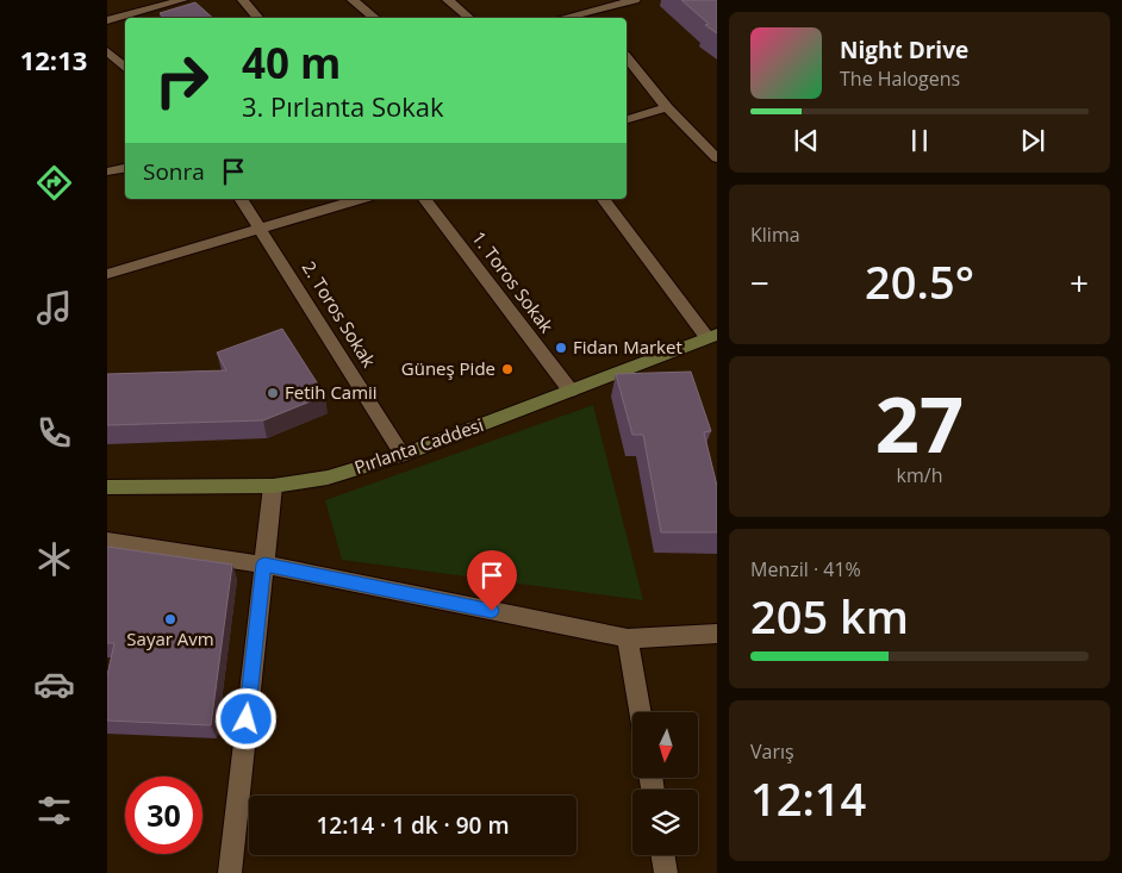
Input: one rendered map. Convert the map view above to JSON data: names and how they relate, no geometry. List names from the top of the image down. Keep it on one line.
{"streets":{"street":["1. Toros Sokak","2. Toros Sokak","Pırlanta Caddesi"]},"crossings":[["1. Toros Sokak","Pırlanta Caddesi"],["2. Toros Sokak","Pırlanta Caddesi"]],"places":["Fidan Market","Güneş Pide","Fetih Camii","Sayar Avm"],"north":"bottom","page":{"tabs":"12:13","turn":["40 m","3. Pırlanta Sokak"],"song":["Night Drive","The Halogens"],"then":"Sonra","tile":["Klima",["27","km/h"],["Menzil · 41%","205 km"],["Varış","12:14"]],"heat":["−","20.5°","+"],"limit":"30","trip":"12:14 · 1 dk · 90 m"}}
